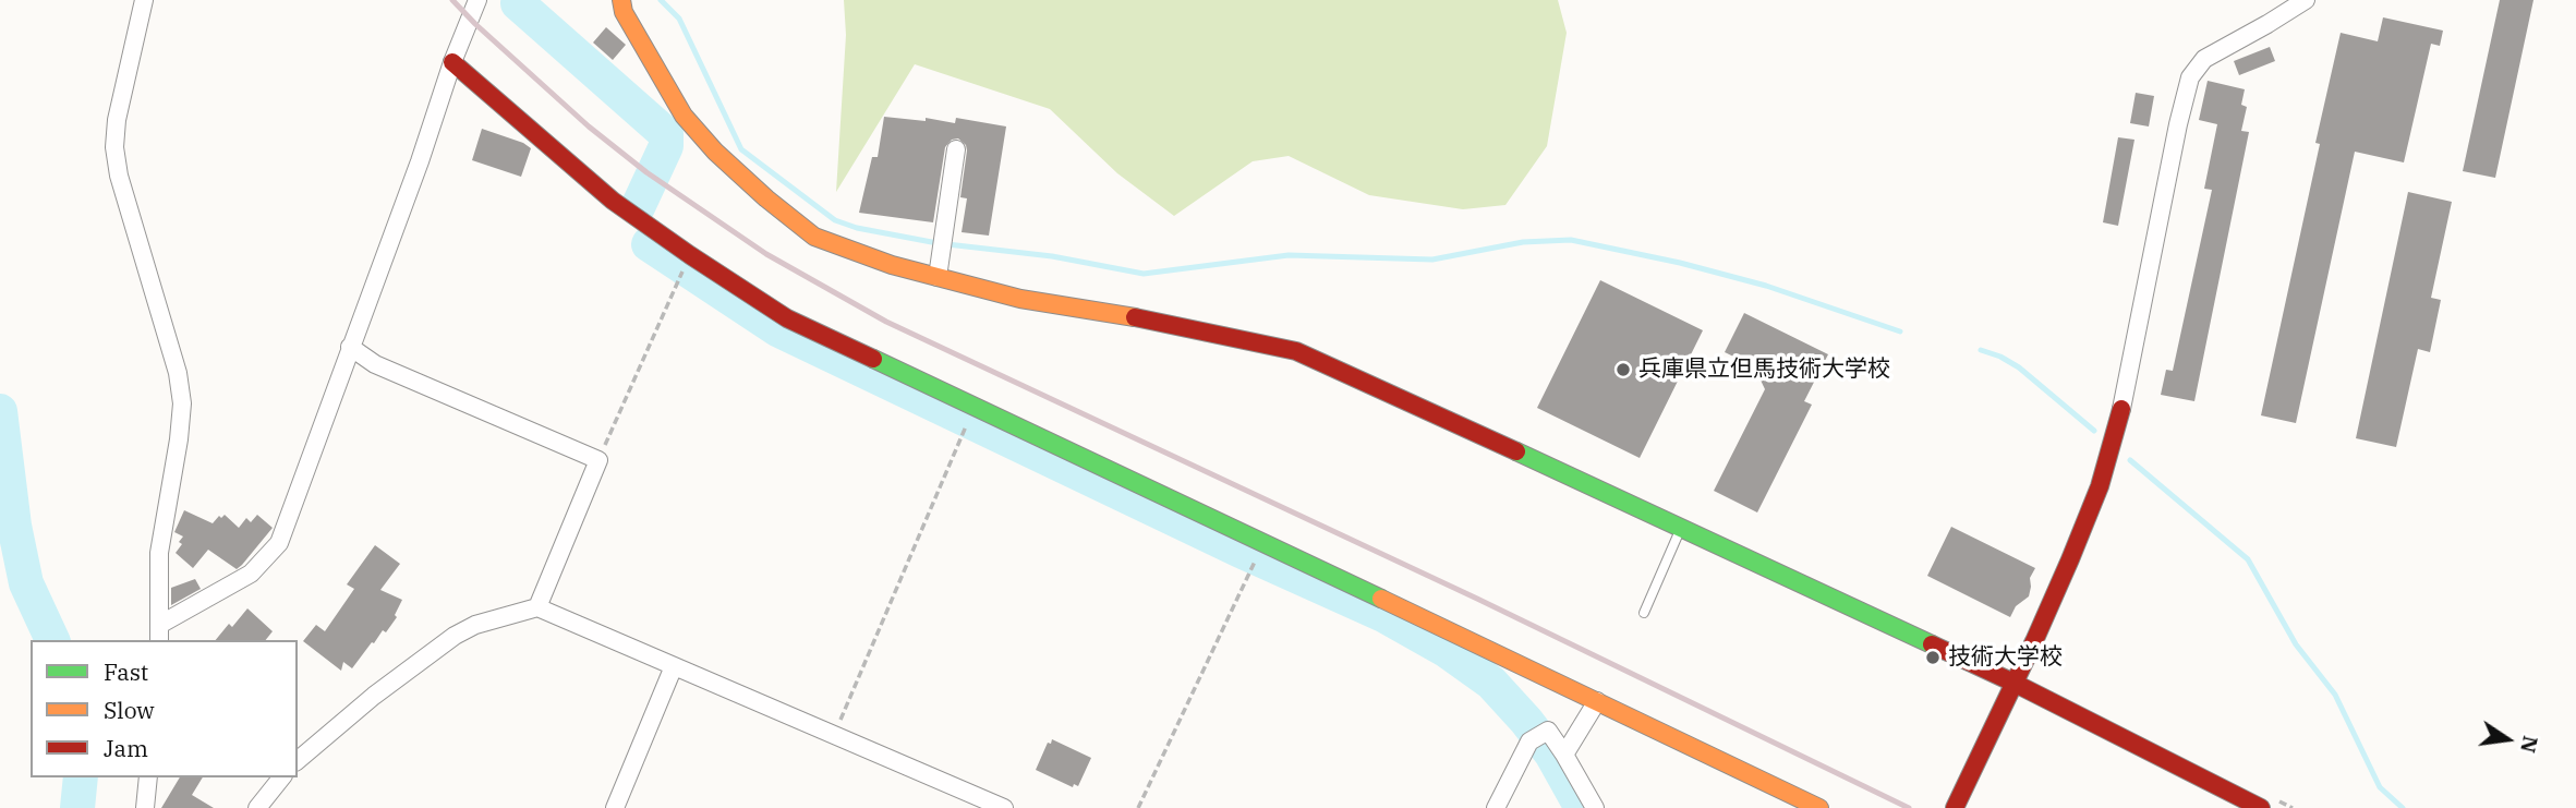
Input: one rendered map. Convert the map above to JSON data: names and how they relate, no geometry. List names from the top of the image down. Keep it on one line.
{"places":["兵庫県立但馬技術大学校","技術大学校"],"legend":["Fast","Slow","Jam"],"north":"right"}
